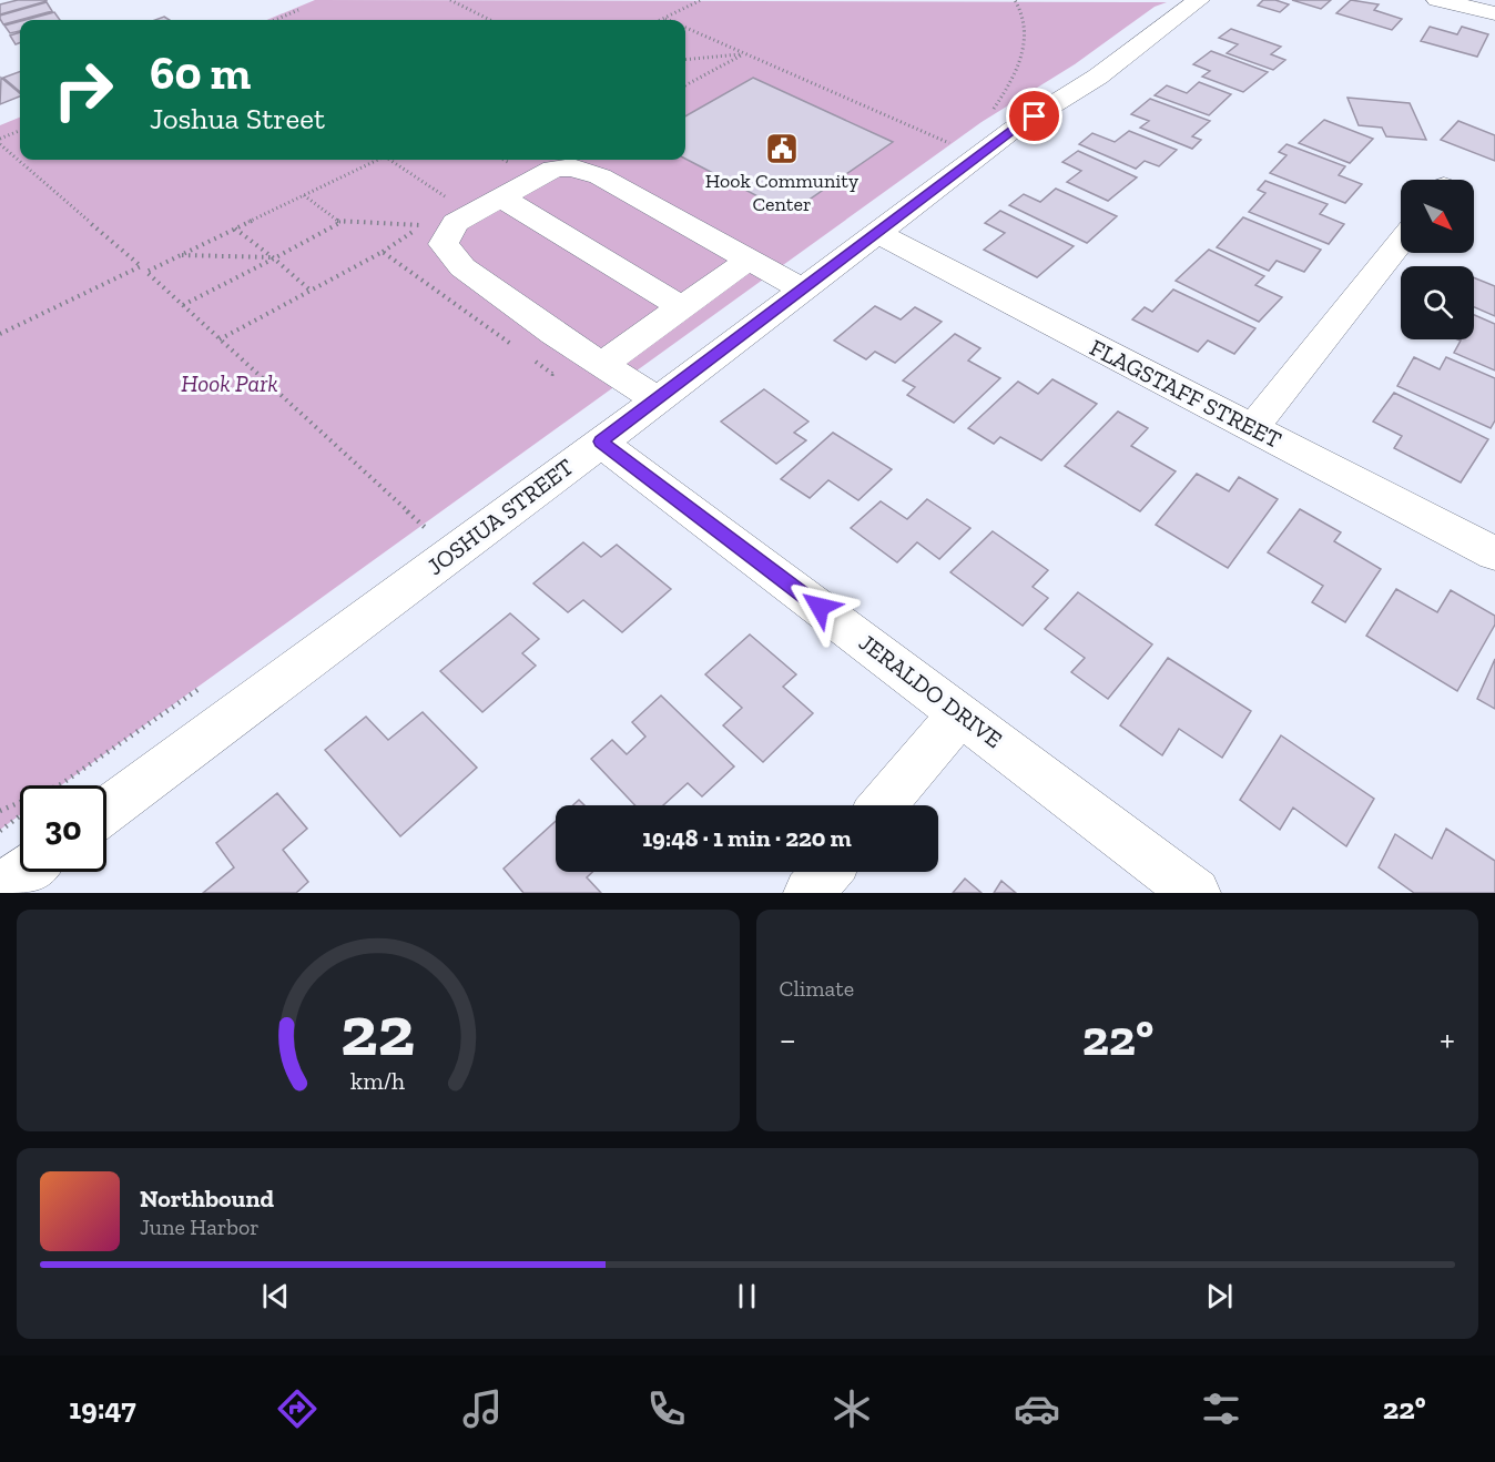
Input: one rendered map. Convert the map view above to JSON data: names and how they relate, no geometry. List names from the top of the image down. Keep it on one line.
{"streets":{"street":["FLAGSTAFF STREET","JOSHUA STREET","JERALDO DRIVE"]},"crossings":[["FLAGSTAFF STREET","JOSHUA STREET"],["JOSHUA STREET","JERALDO DRIVE"]],"parks":["Hook Park"],"places":{"public building":["Hook Community Center"]},"north":"bottom right","page":{"turn":["60 m","Joshua Street"],"limit":"30","trip":"19:48 · 1 min · 220 m","tile":"Climate","heat":["−","22°","+"],"song":["Northbound","June Harbor"],"tabs":["19:47","22°"],"gauge":["22","km/h"]}}
